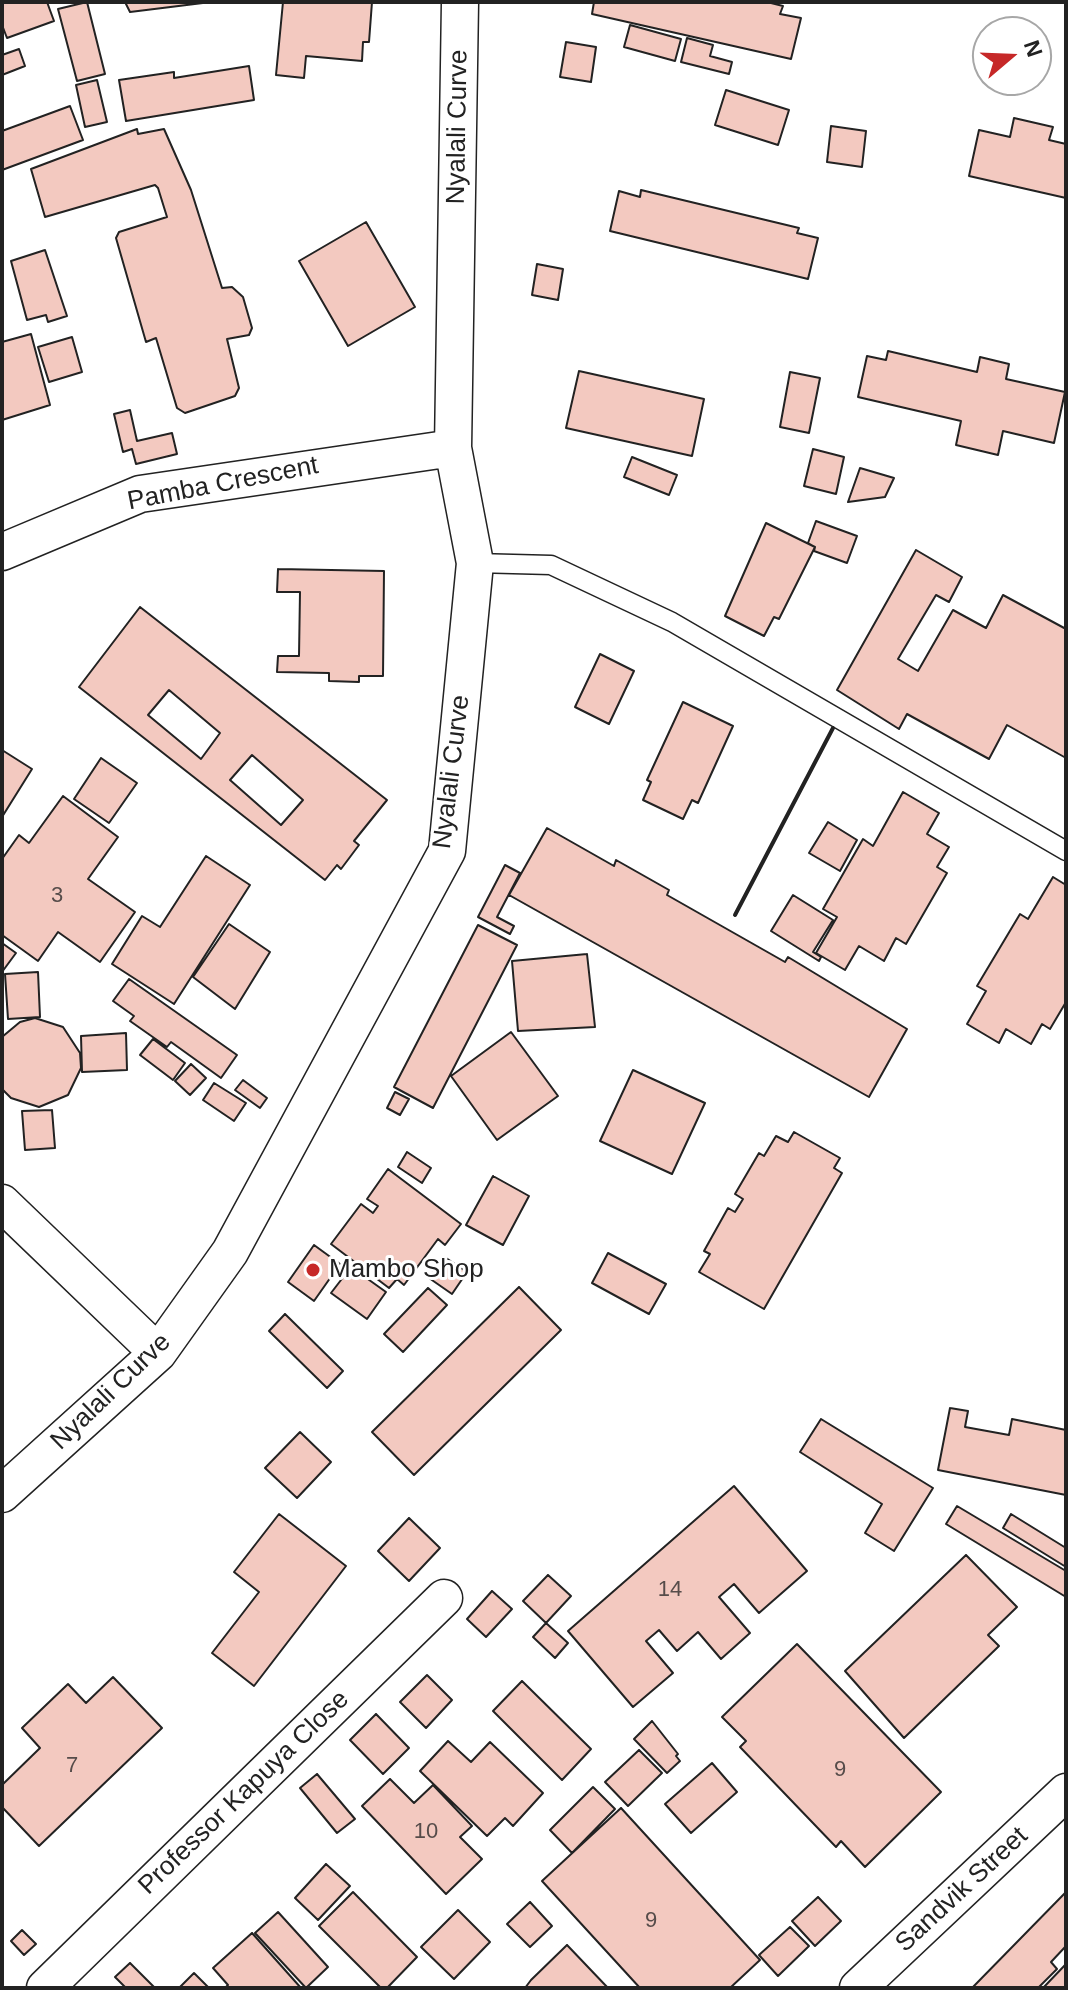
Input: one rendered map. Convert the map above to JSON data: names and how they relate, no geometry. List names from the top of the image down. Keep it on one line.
{"streets":{"street":["Nyalali Curve","Pamba Crescent","Professor Kapuya Close","Sandvik Street"]},"crossings":[["Nyalali Curve","Pamba Crescent"]],"places":["Mambo Shop"],"house_numbers":["3","14","7","9","10","9"],"north":"right"}
